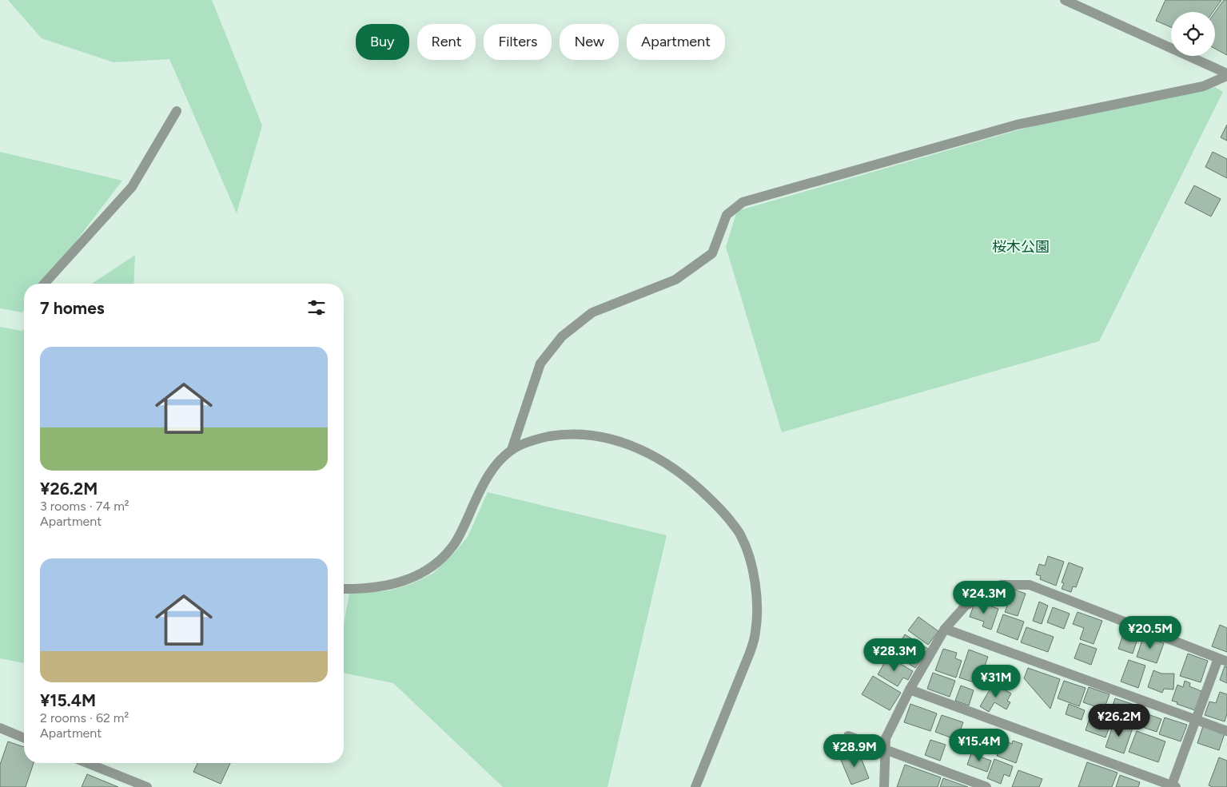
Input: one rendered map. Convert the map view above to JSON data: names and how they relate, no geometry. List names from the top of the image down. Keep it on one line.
{"parks":["桜木公園"],"page":{"chip":["Buy","Rent","Filters","New","Apartment"],"heading":"7 homes","list":[{"name":"¥26.2M","note":"3 rooms · 74 m² · Apartment"},{"name":"¥15.4M","note":"2 rooms · 62 m² · Apartment"}],"price":["¥24.3M","¥20.5M","¥28.3M","¥31M","¥26.2M","¥15.4M","¥28.9M"]}}
